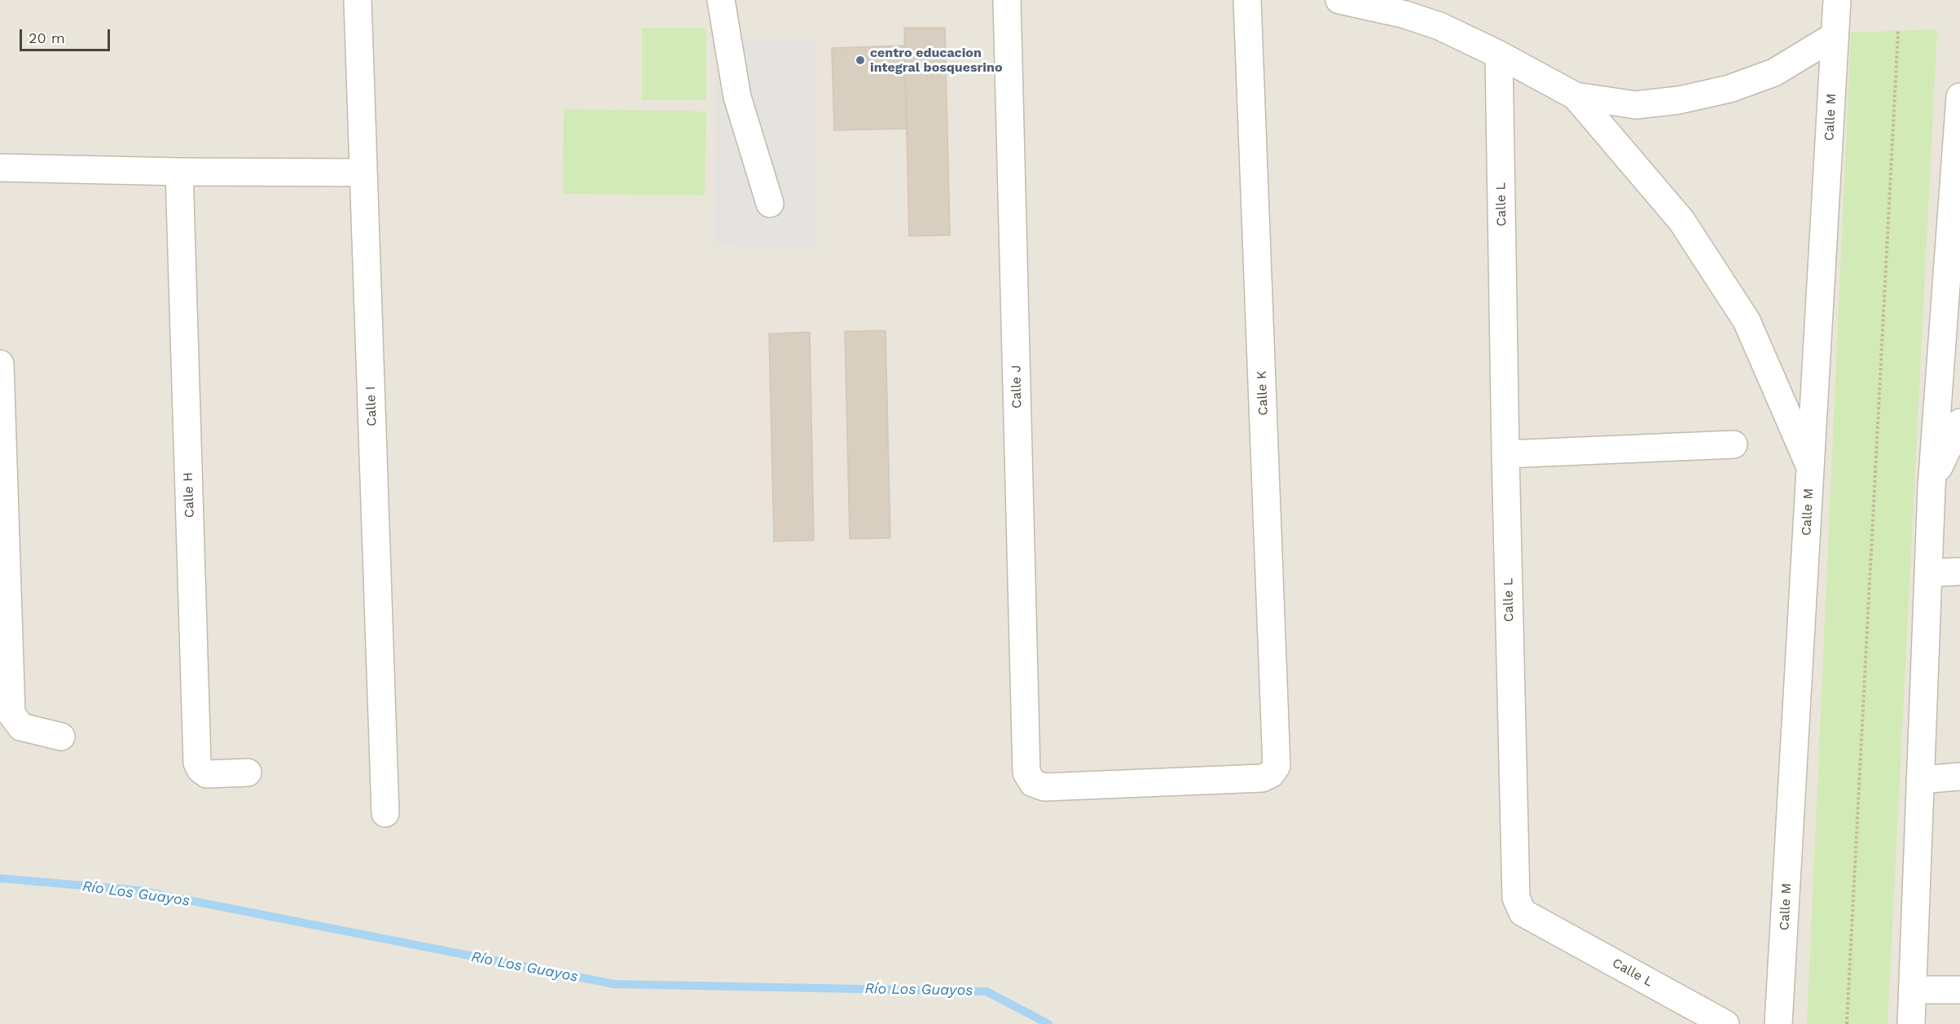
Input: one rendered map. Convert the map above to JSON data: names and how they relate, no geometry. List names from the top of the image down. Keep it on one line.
{"streets":{"street":["Calle M","Calle L","Calle J","Calle K","Calle I","Calle H"]},"crossings":[["Calle J","Calle K"]],"water":["Río Los Guayos"],"places":["centro educacion integral bosquesrino"],"scale_bar":"20 m"}
